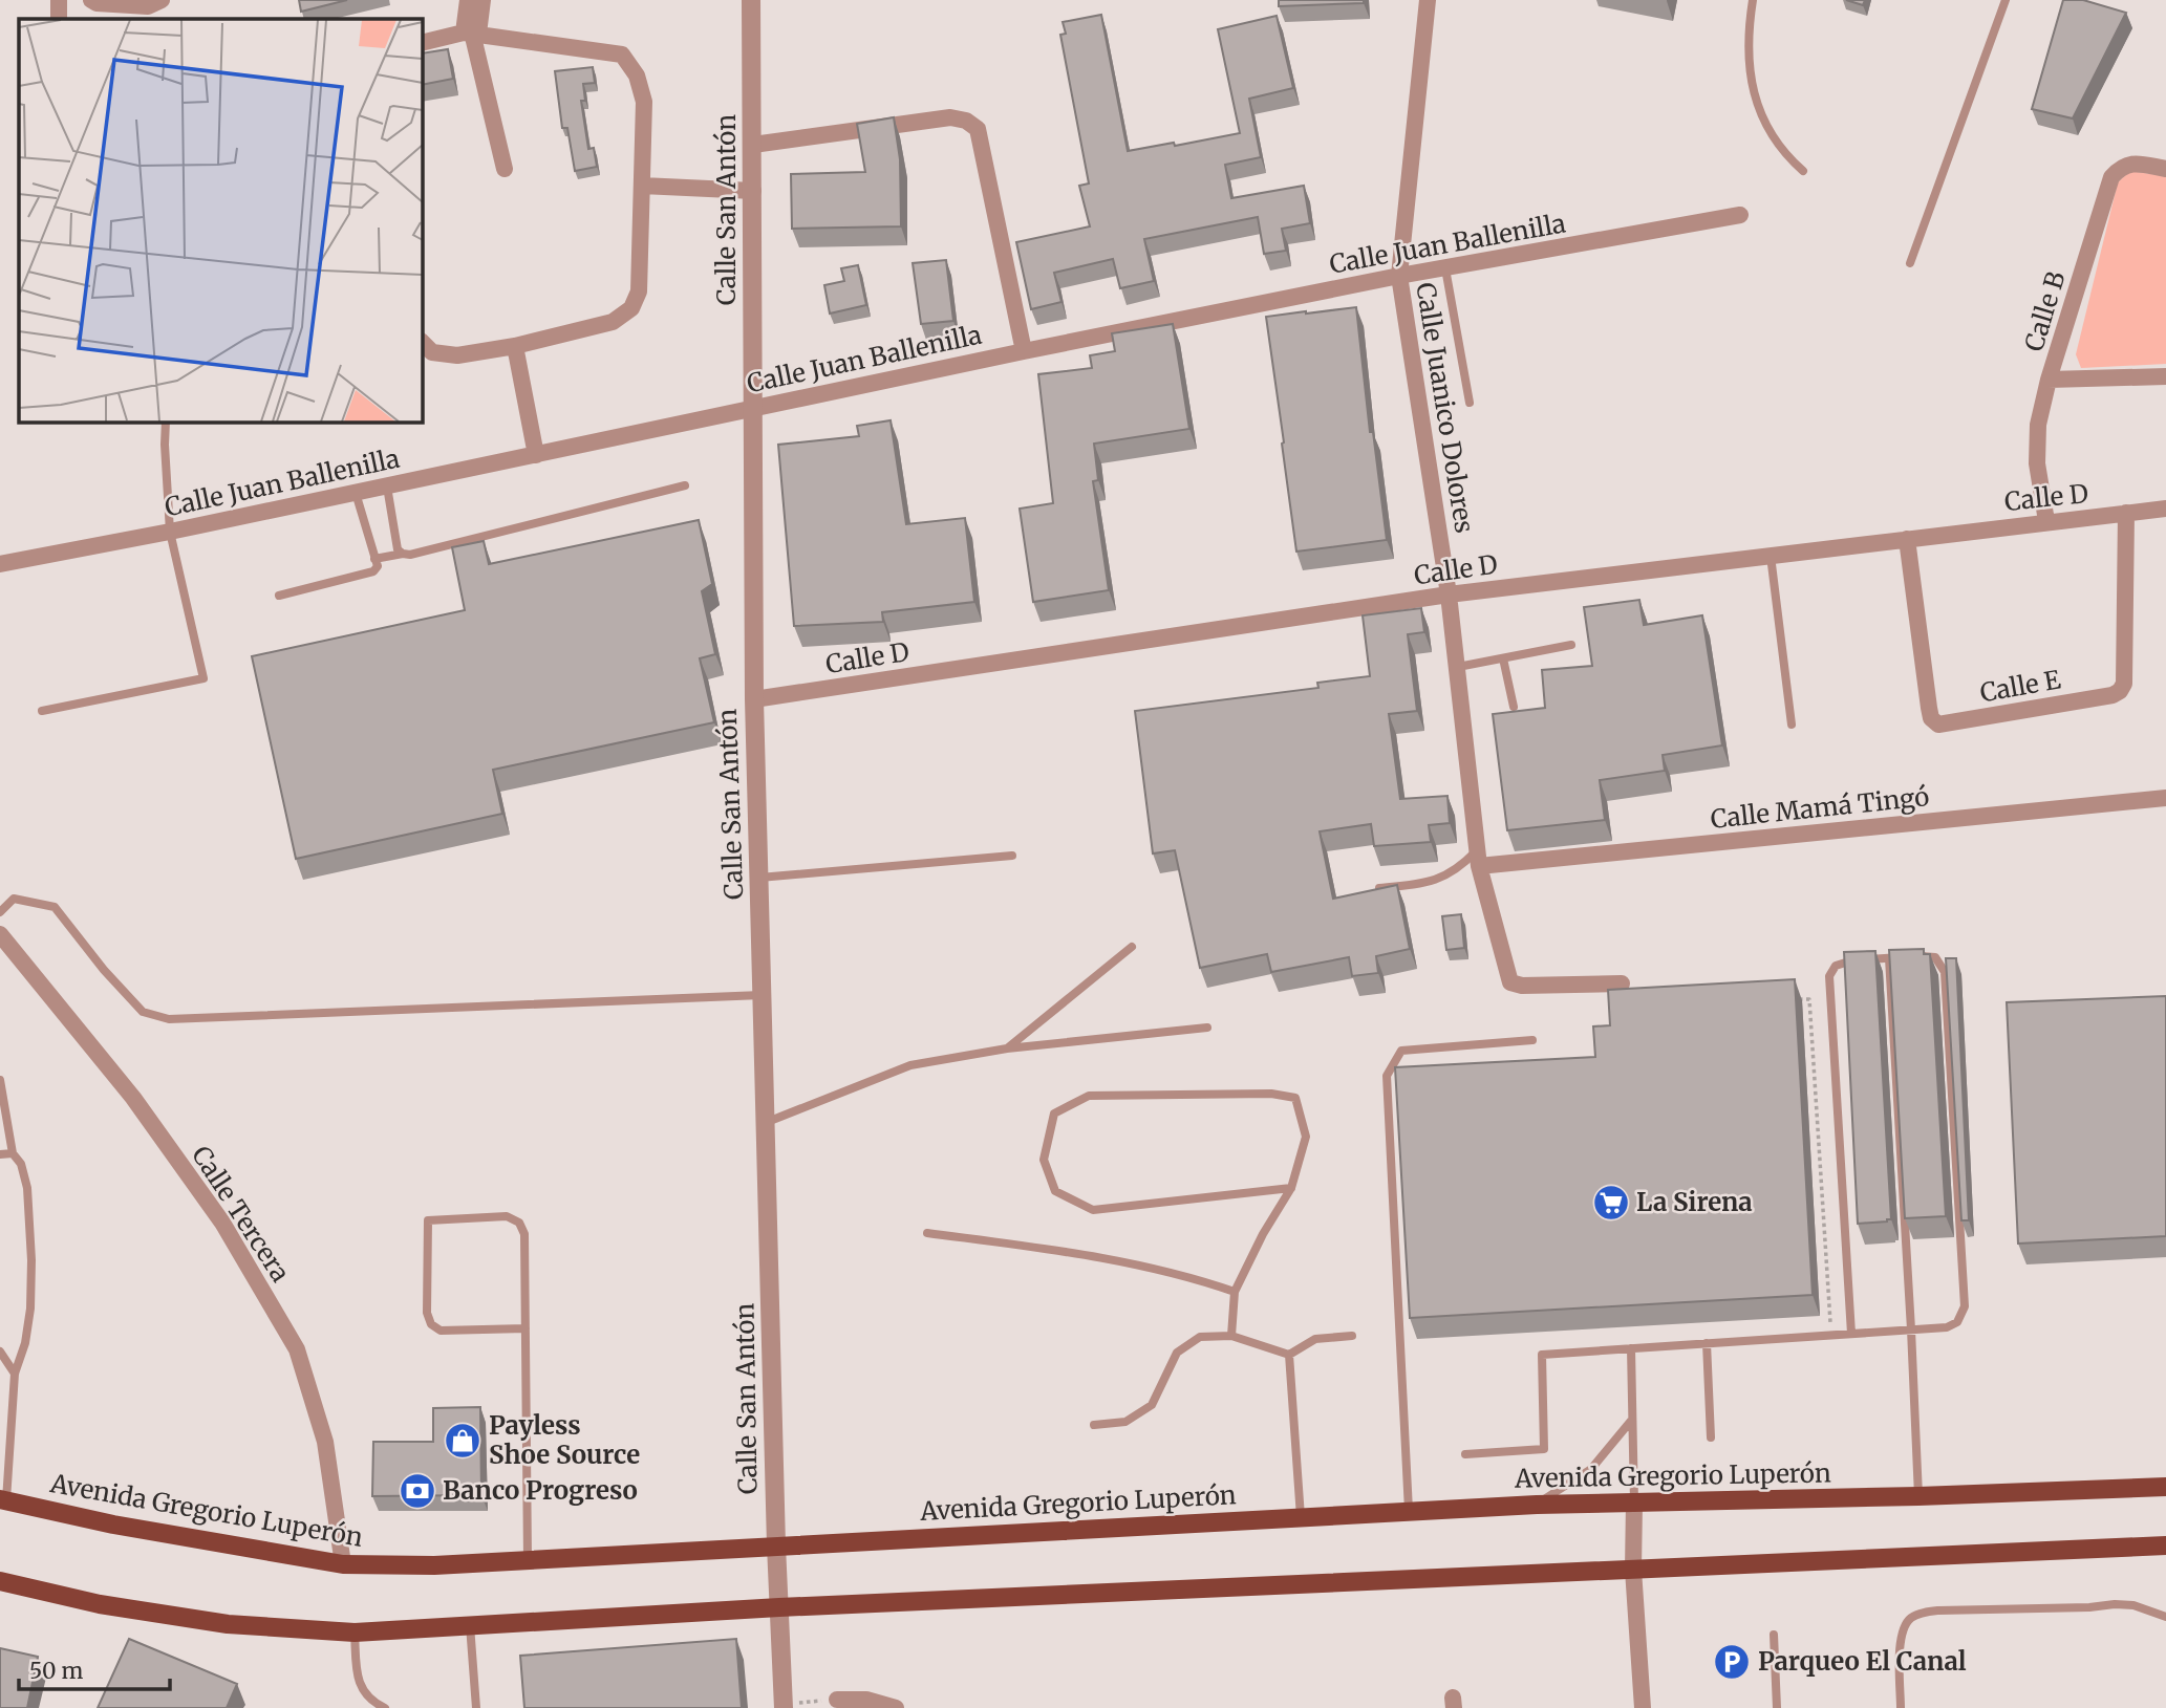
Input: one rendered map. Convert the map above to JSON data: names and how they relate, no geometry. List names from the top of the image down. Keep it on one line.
{"streets":{"main road":["Avenida Gregorio Luperón"],"street":["Calle San Antón","Calle Juan Ballenilla","Calle B","Calle Juanico Dolores","Calle D","Calle E","Calle Mamá Tingó","Calle Tercera"]},"crossings":[["Calle San Antón","Calle Juan Ballenilla"],["Calle San Antón","Calle D"],["Calle San Antón","Avenida Gregorio Luperón"],["Calle Juan Ballenilla","Calle Juanico Dolores"],["Calle B","Calle D"],["Calle Juanico Dolores","Calle D"],["Calle Juanico Dolores","Calle Mamá Tingó"],["Calle D","Calle E"],["Calle Tercera","Avenida Gregorio Luperón"]],"places":{"supermarket":["La Sirena"],"shop":["Payless Shoe Source"],"bank":["Banco Progreso"],"parking":["Parqueo El Canal"]},"scale_bar":"50 m"}
